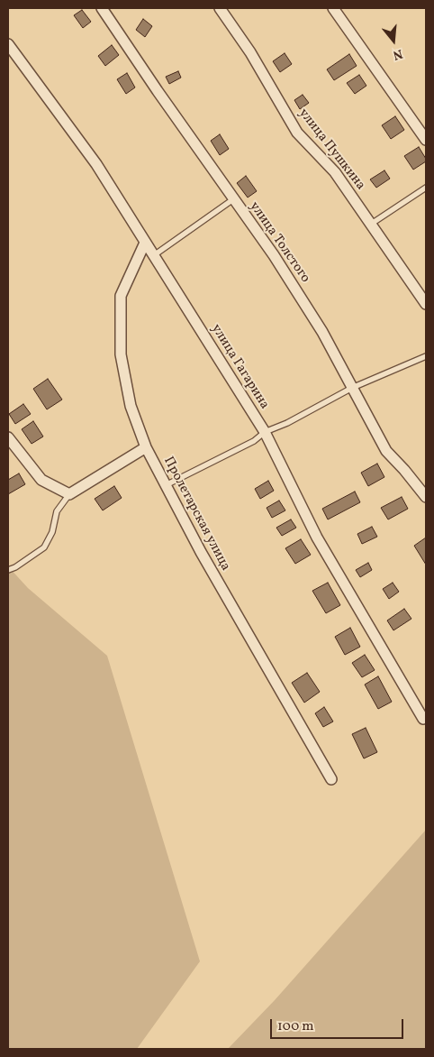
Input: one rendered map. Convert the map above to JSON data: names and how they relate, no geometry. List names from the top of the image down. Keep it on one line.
{"streets":{"street":["улица Пушкина","улица Толстого","улица Гагарина","Пролетарская улица"]},"crossings":[["улица Гагарина","Пролетарская улица"]],"scale_bar":"100 m","north":"bottom"}
